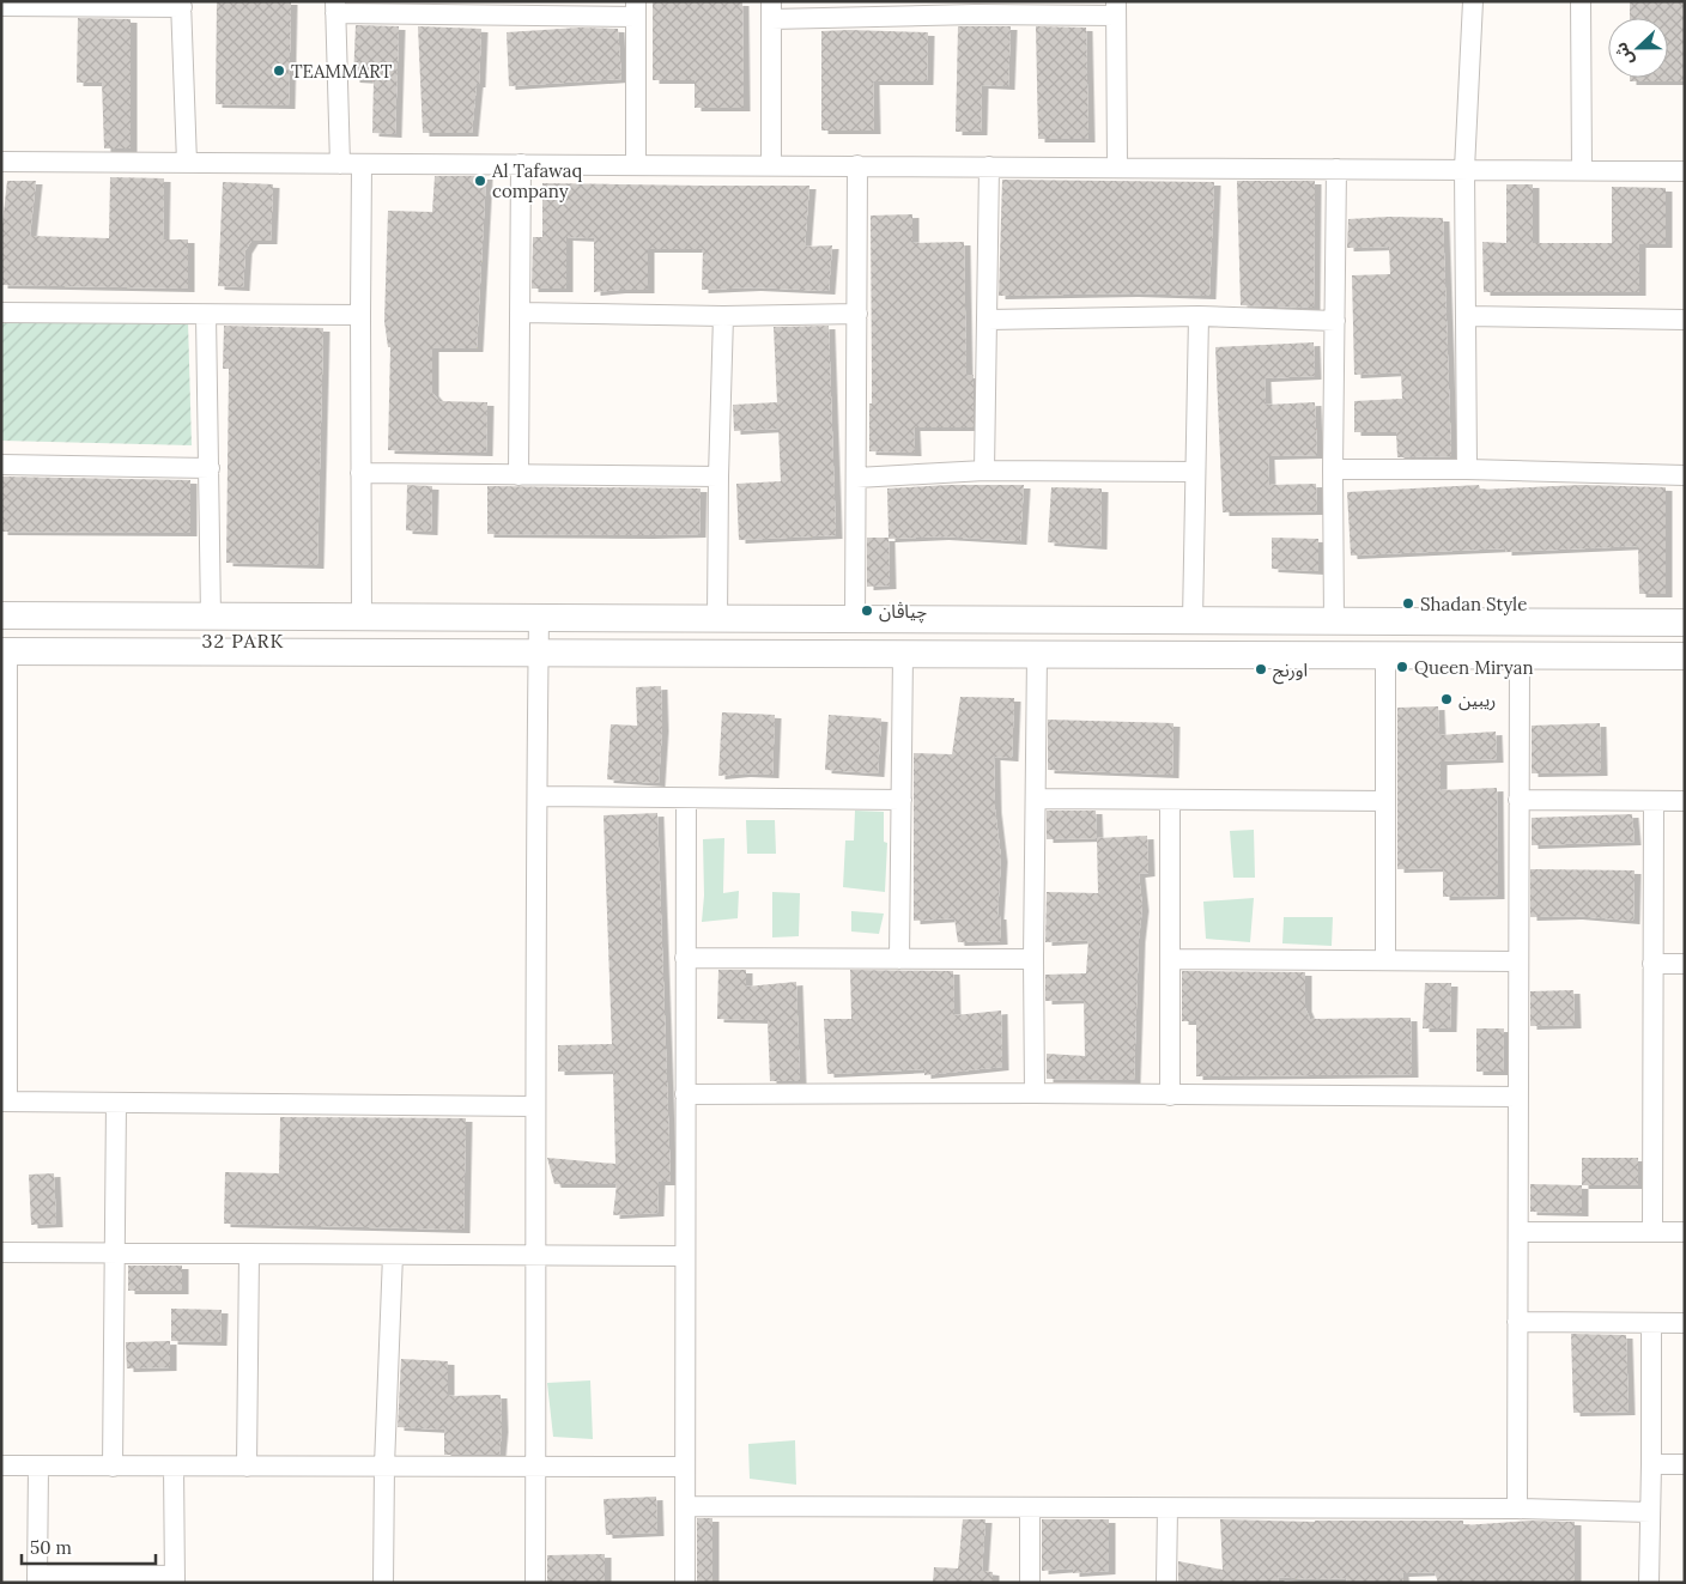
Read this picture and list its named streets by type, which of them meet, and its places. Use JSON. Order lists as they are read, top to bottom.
{
  "districts": ["32 PARK"],
  "places": [
    "TEAMMART",
    "Al Tafawaq company",
    "Shadan Style",
    "چياڤان",
    "Queen Miryan",
    "اورنج",
    "ريبين"
  ],
  "scale_bar": "50 m",
  "north": "left"
}
